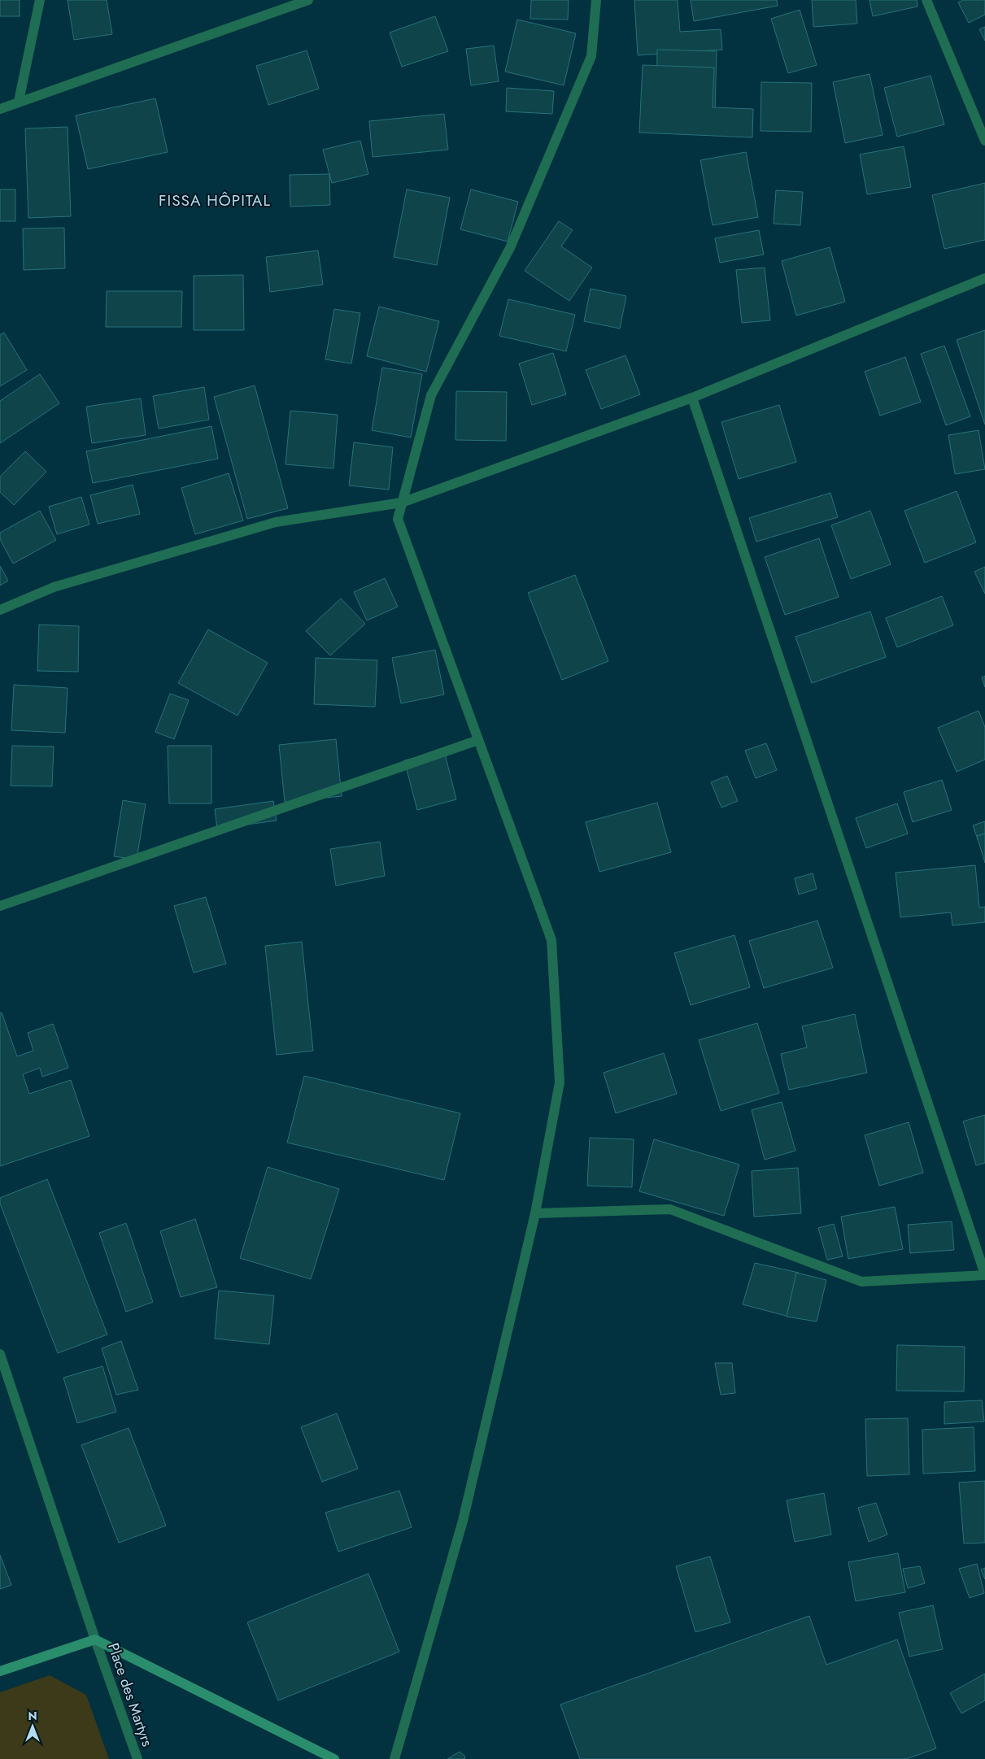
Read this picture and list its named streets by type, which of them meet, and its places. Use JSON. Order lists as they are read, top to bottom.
{
  "streets": {
    "street": ["Place des Martyrs"]
  },
  "districts": ["FISSA HÔPITAL"],
  "north": "top"
}
